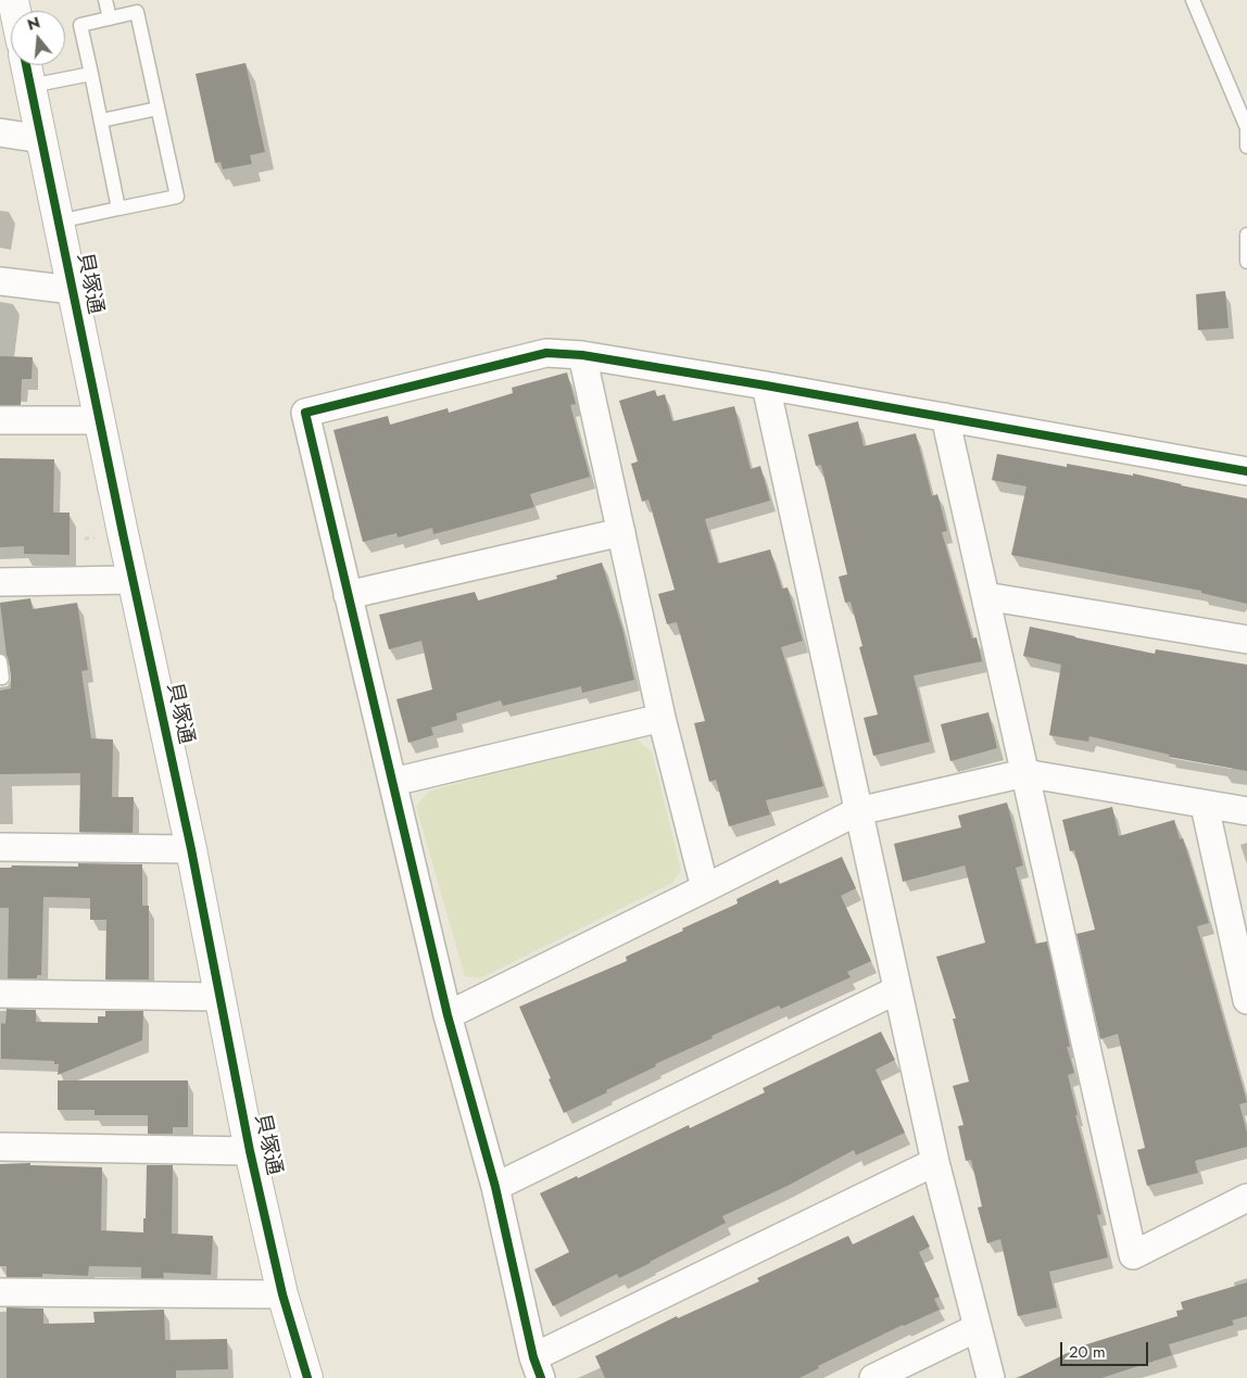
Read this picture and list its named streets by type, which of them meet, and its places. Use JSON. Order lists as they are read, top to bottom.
{
  "streets": {
    "street": ["貝塚通"]
  },
  "scale_bar": "20 m",
  "north": "top"
}
